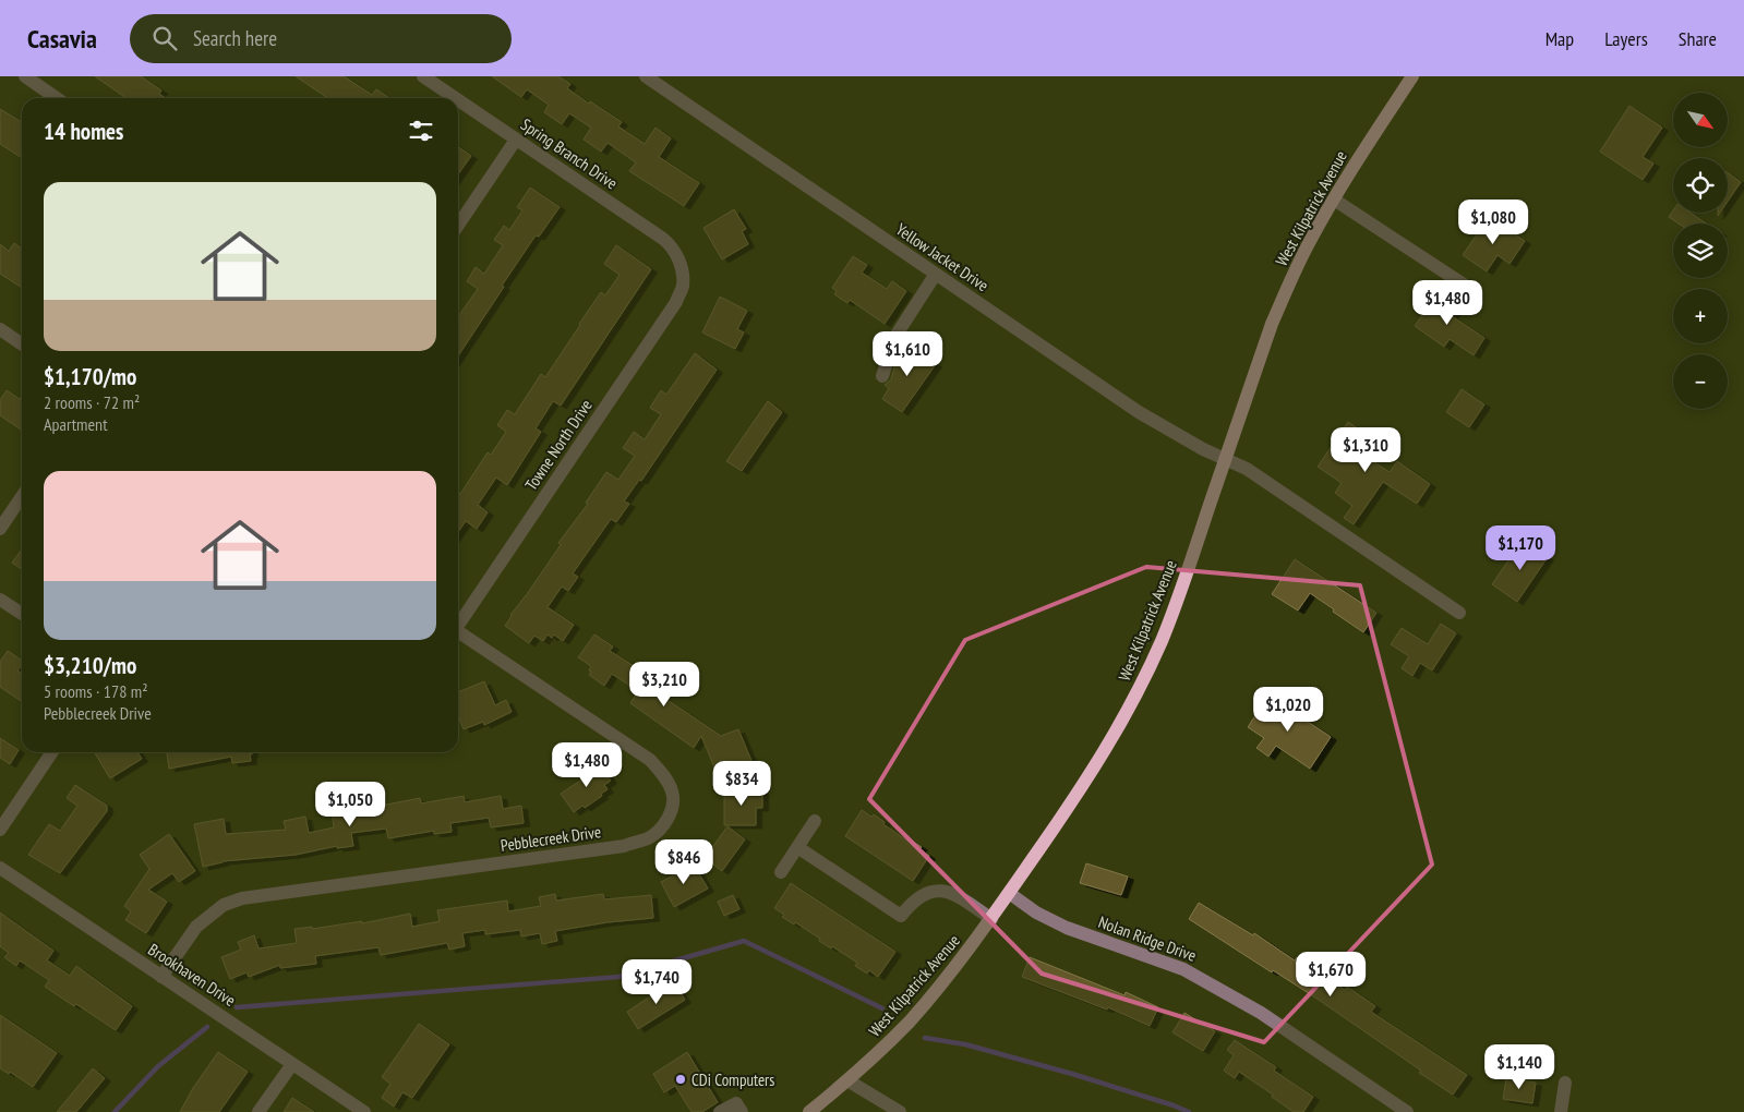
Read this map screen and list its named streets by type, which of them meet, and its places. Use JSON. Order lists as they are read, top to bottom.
{
  "streets": {
    "main road": ["West Kilpatrick Avenue"],
    "street": [
      "Spring Branch Drive",
      "Yellow Jacket Drive",
      "Towne North Drive",
      "Pebblecreek Drive",
      "Nolan Ridge Drive",
      "Brookhaven Drive"
    ]
  },
  "crossings": [
    ["Spring Branch Drive", "Towne North Drive"],
    ["West Kilpatrick Avenue", "Yellow Jacket Drive"],
    ["West Kilpatrick Avenue", "Nolan Ridge Drive"],
    ["Pebblecreek Drive", "Brookhaven Drive"]
  ],
  "places": ["CDi Computers"],
  "north": "bottom right",
  "page": {
    "header": "Casavia",
    "search": "Search here",
    "nav": ["Map", "Layers", "Share"],
    "map_buttons": ["+", "−"],
    "heading": "14 homes",
    "list": [
      {
        "name": "$1,170/mo",
        "note": "2 rooms · 72 m² · Apartment"
      },
      {
        "name": "$3,210/mo",
        "note": "5 rooms · 178 m² · Pebblecreek Drive"
      }
    ],
    "price": [
      "$1,080",
      "$1,480",
      "$1,610",
      "$1,310",
      "$1,170",
      "$3,210",
      "$1,020",
      "$1,480",
      "$834",
      "$1,050",
      "$846",
      "$1,670",
      "$1,740",
      "$1,140"
    ]
  }
}
